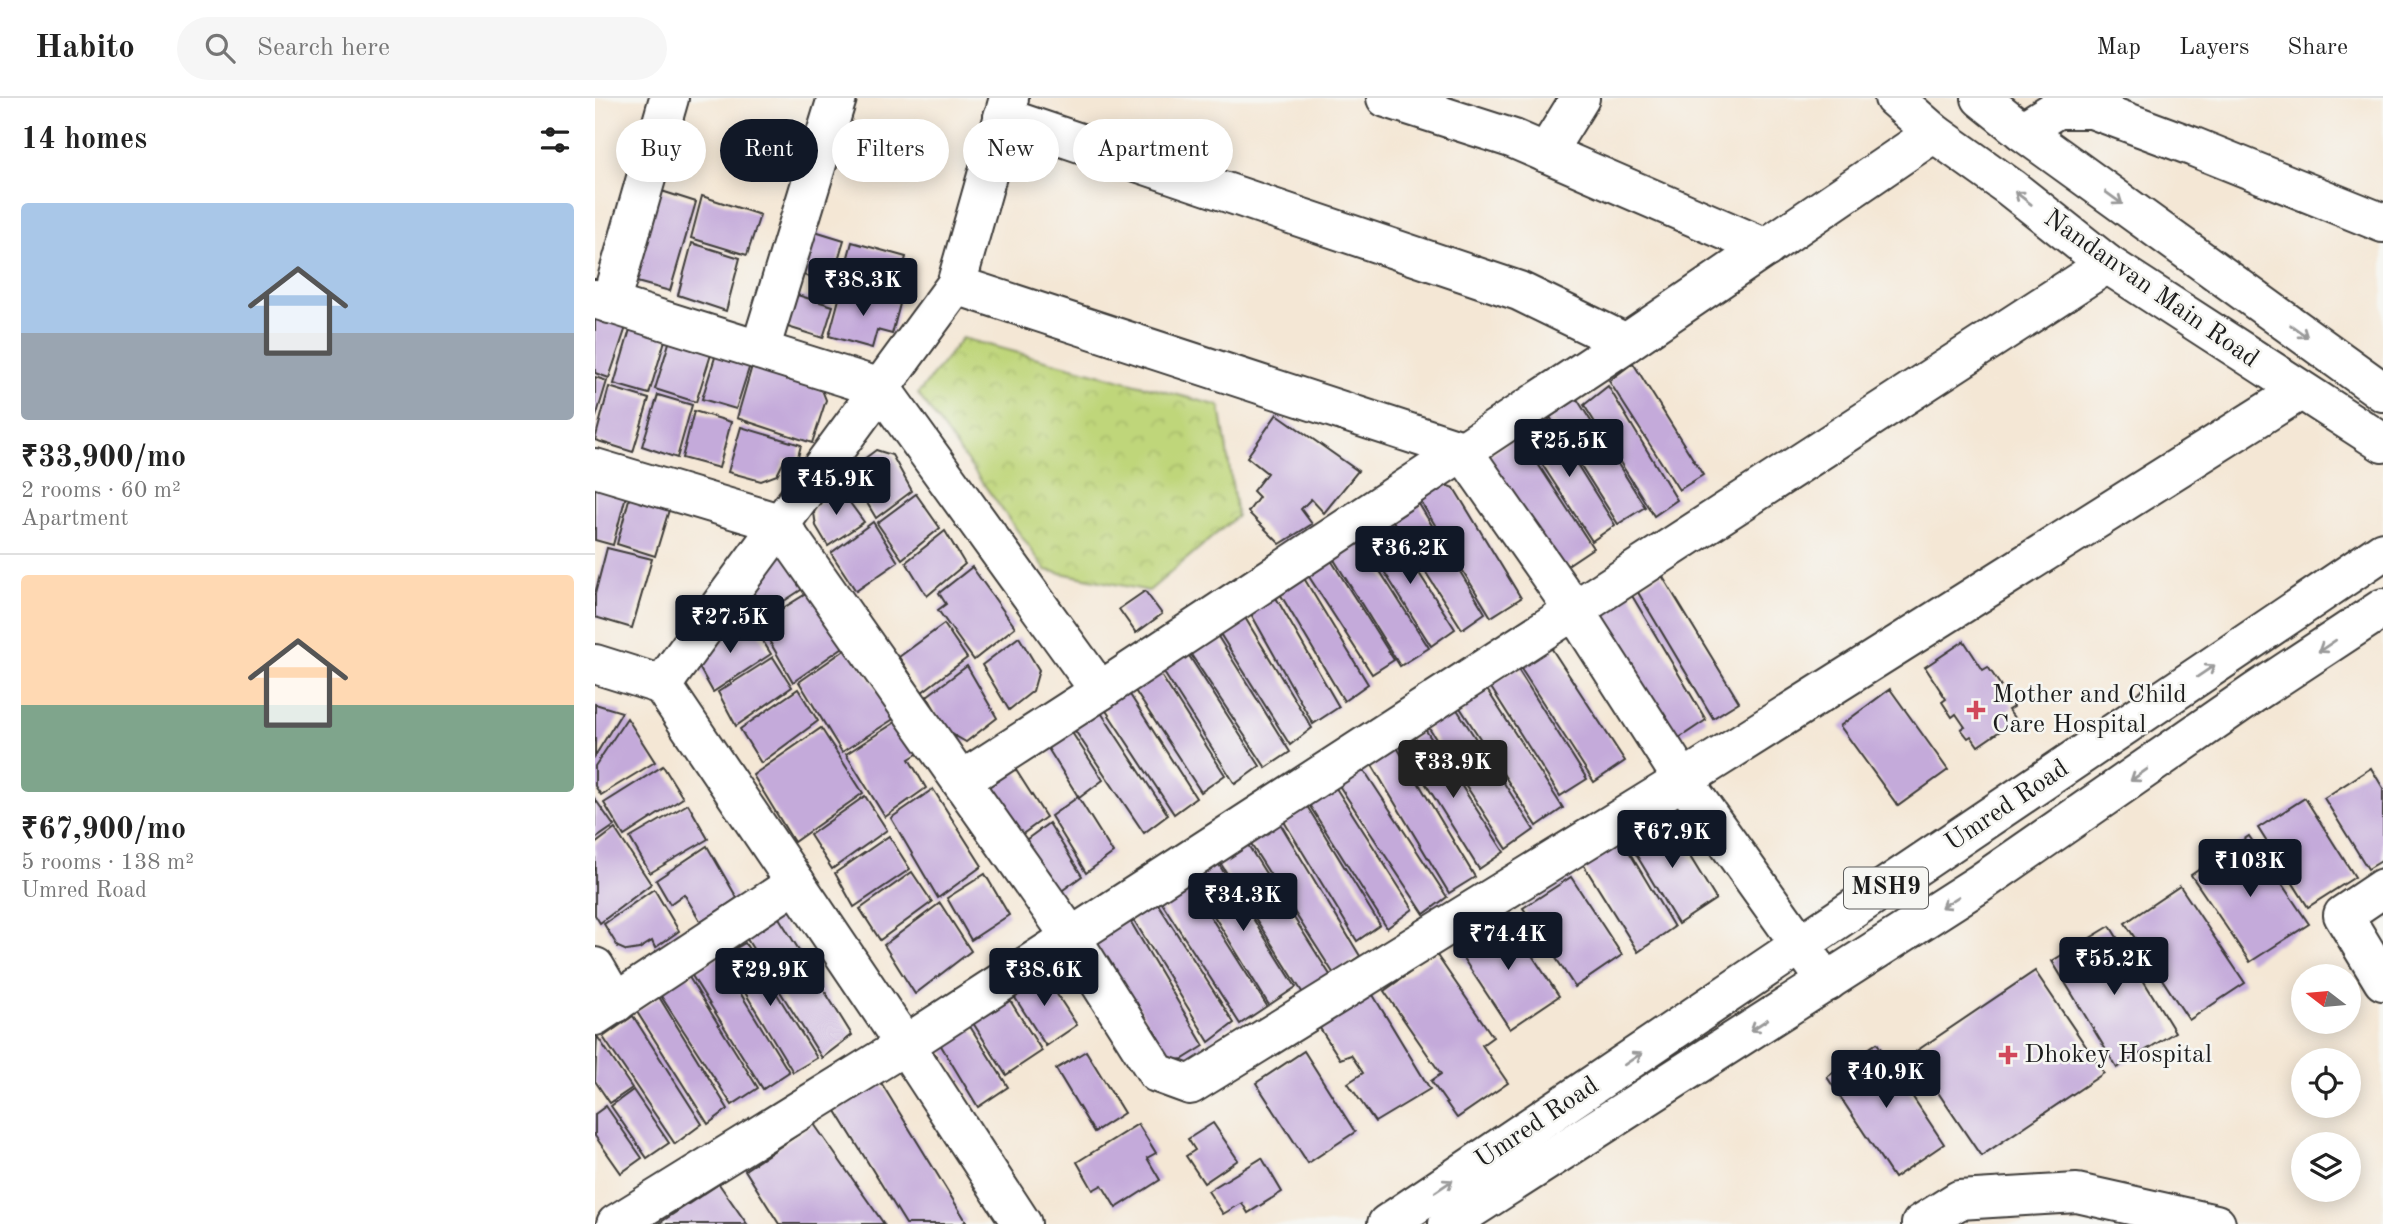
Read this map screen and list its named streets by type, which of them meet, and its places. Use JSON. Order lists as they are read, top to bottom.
{
  "streets": {
    "street": ["Nandanvan Main Road", "Umred Road", "MSH9"]
  },
  "places": {
    "health": ["Mother and Child Care Hospital", "Dhokey Hospital"]
  },
  "north": "left",
  "page": {
    "header": "Habito",
    "search": "Search here",
    "nav": ["Map", "Layers", "Share"],
    "heading": "14 homes",
    "chip": [
      "Buy",
      "Rent",
      "Filters",
      "New",
      "Apartment"
    ],
    "list": [
      {
        "name": "₹33,900/mo",
        "note": "2 rooms · 60 m² · Apartment"
      },
      {
        "name": "₹67,900/mo",
        "note": "5 rooms · 138 m² · Umred Road"
      }
    ],
    "price": [
      "₹38.3K",
      "₹25.5K",
      "₹45.9K",
      "₹36.2K",
      "₹27.5K",
      "₹33.9K",
      "₹67.9K",
      "₹103K",
      "₹34.3K",
      "₹74.4K",
      "₹55.2K",
      "₹29.9K",
      "₹38.6K",
      "₹40.9K"
    ]
  }
}
